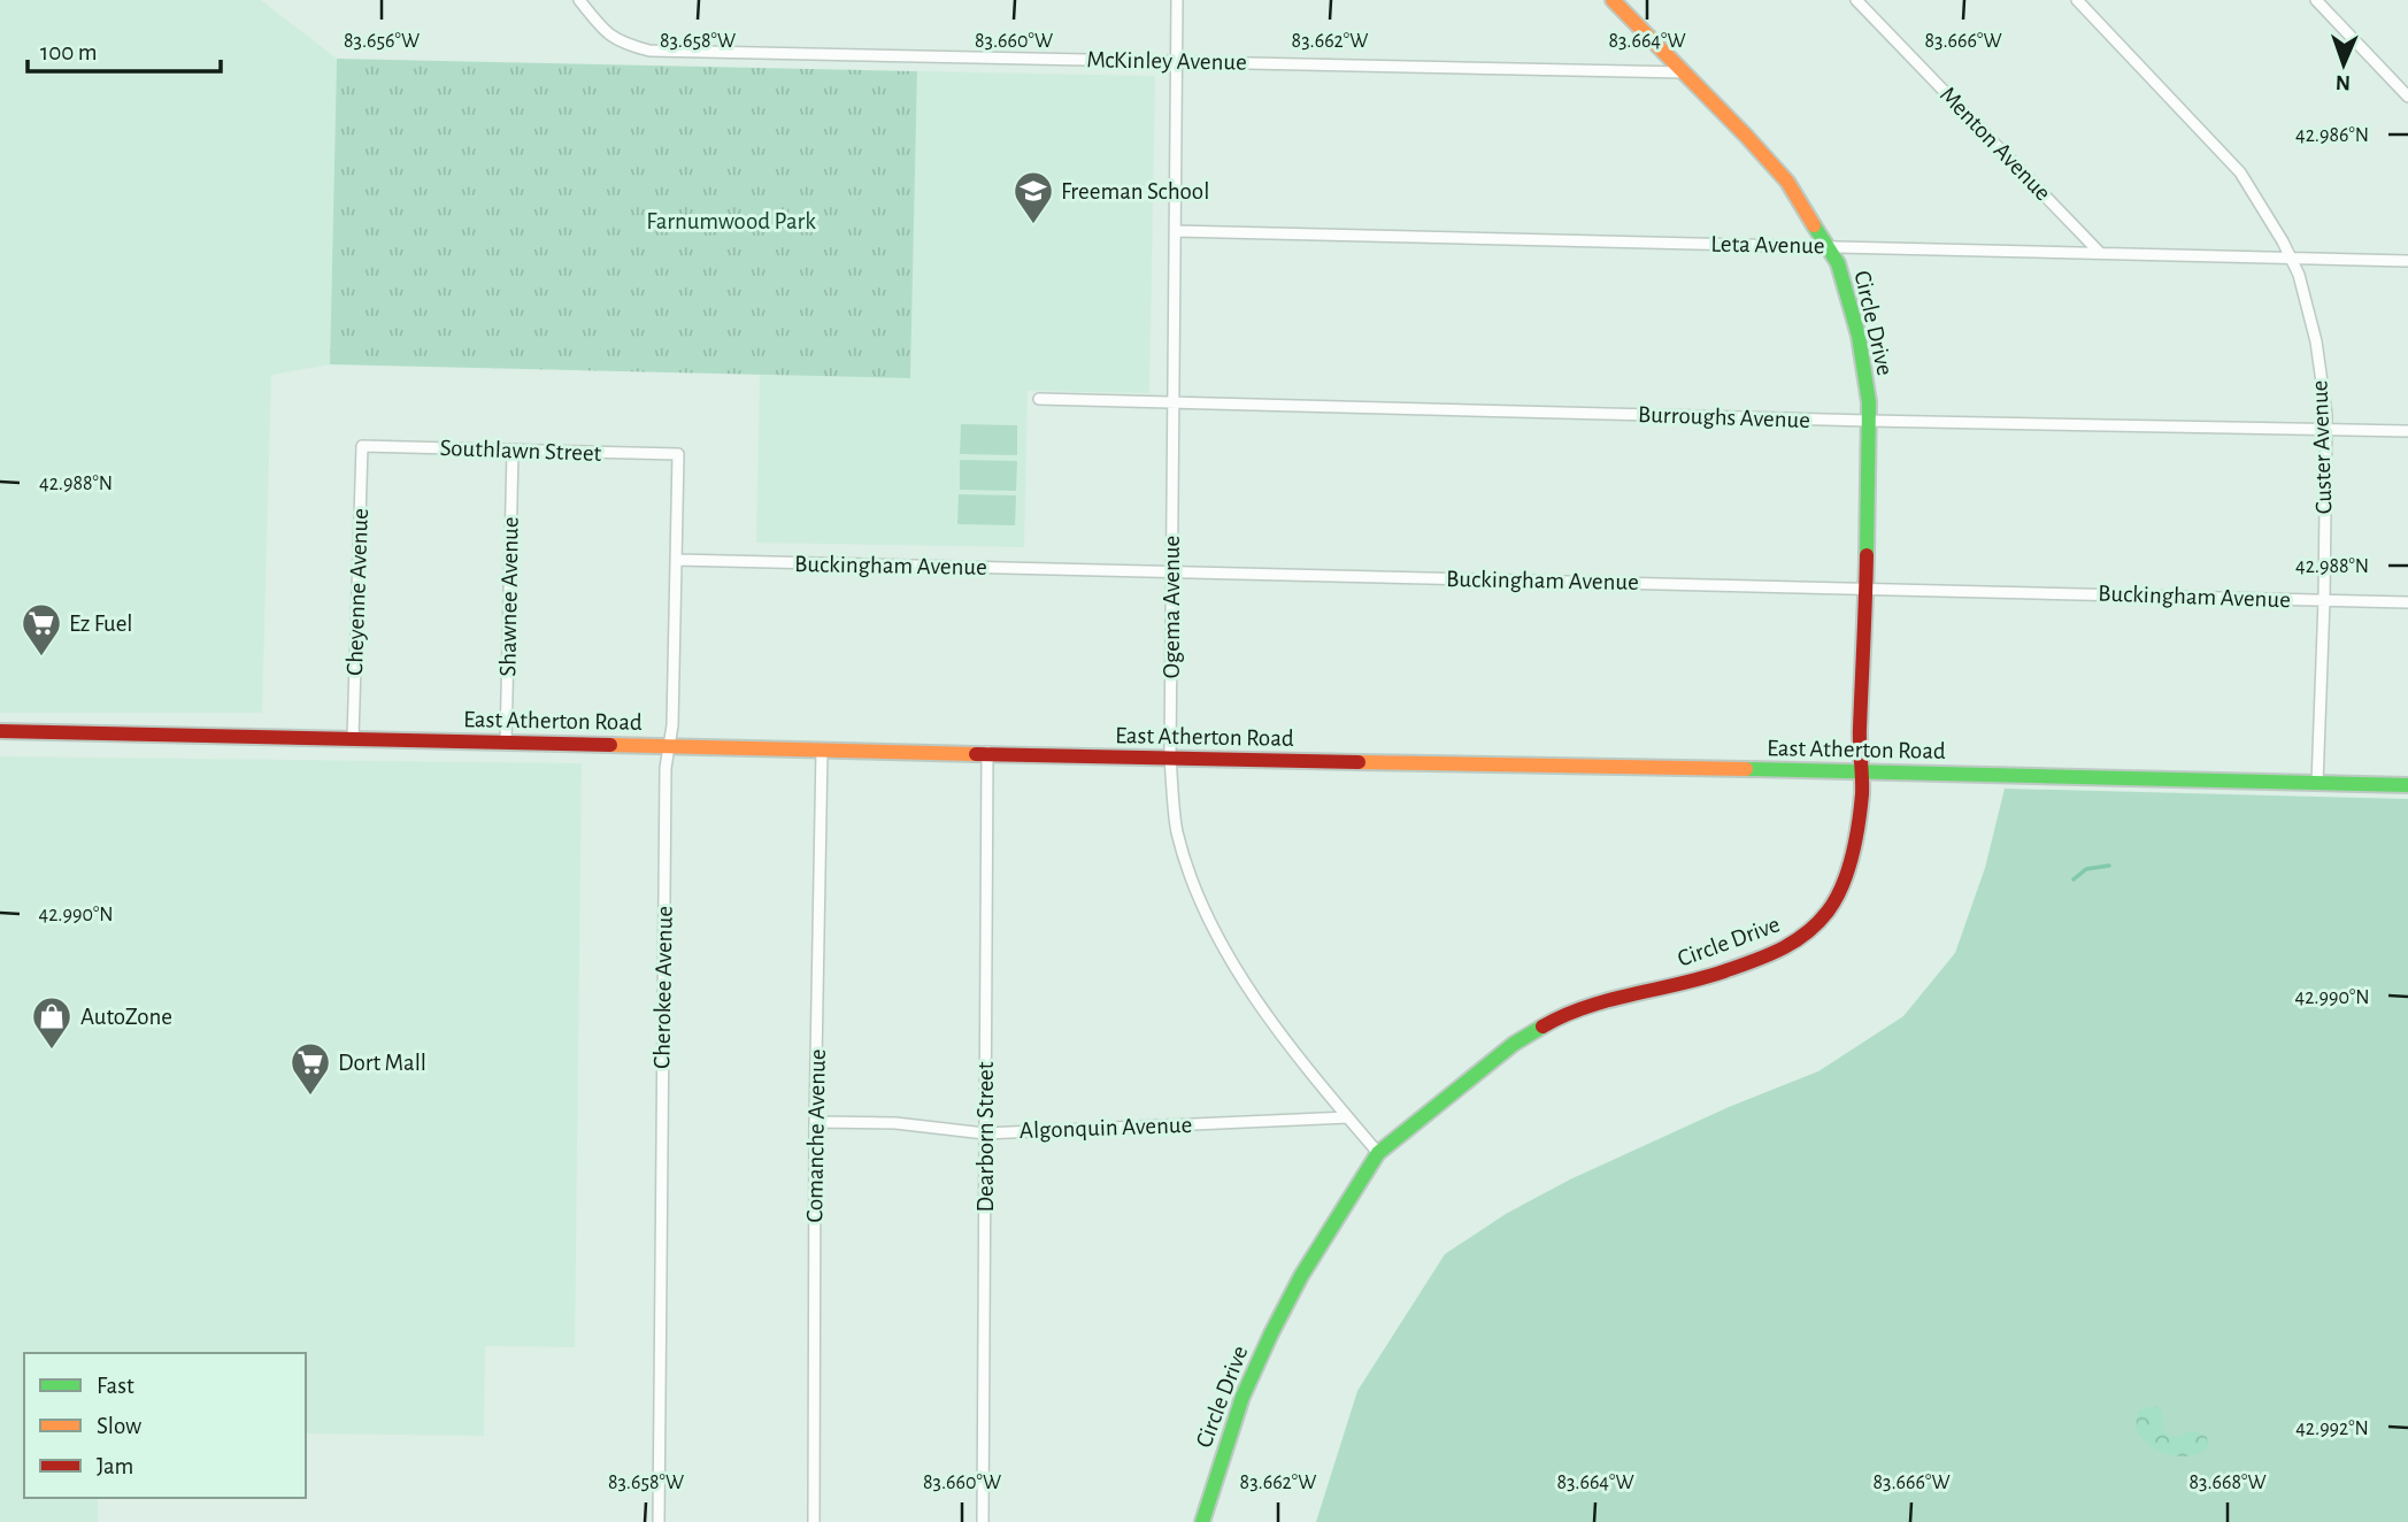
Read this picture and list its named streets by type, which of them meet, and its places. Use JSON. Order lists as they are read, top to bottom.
{
  "streets": {
    "street": [
      "McKinley Avenue",
      "Menton Avenue",
      "Leta Avenue",
      "Circle Drive",
      "Burroughs Avenue",
      "Custer Avenue",
      "Southlawn Street",
      "Buckingham Avenue",
      "Cheyenne Avenue",
      "Shawnee Avenue",
      "Ogema Avenue",
      "East Atherton Road",
      "Cherokee Avenue",
      "Algonquin Avenue",
      "Comanche Avenue",
      "Dearborn Street"
    ]
  },
  "crossings": [
    ["McKinley Avenue", "Circle Drive"],
    ["McKinley Avenue", "Ogema Avenue"],
    ["Menton Avenue", "Leta Avenue"],
    ["Leta Avenue", "Circle Drive"],
    ["Leta Avenue", "Custer Avenue"],
    ["Leta Avenue", "Ogema Avenue"],
    ["Circle Drive", "Burroughs Avenue"],
    ["Circle Drive", "Buckingham Avenue"],
    ["Circle Drive", "Ogema Avenue"],
    ["Circle Drive", "East Atherton Road"],
    ["Burroughs Avenue", "Custer Avenue"],
    ["Burroughs Avenue", "Ogema Avenue"],
    ["Custer Avenue", "Buckingham Avenue"],
    ["Custer Avenue", "East Atherton Road"],
    ["Southlawn Street", "Cheyenne Avenue"],
    ["Southlawn Street", "Shawnee Avenue"],
    ["Southlawn Street", "Cherokee Avenue"],
    ["Buckingham Avenue", "Ogema Avenue"],
    ["Buckingham Avenue", "Cherokee Avenue"],
    ["Cheyenne Avenue", "East Atherton Road"],
    ["Shawnee Avenue", "East Atherton Road"],
    ["Ogema Avenue", "East Atherton Road"],
    ["Ogema Avenue", "Algonquin Avenue"],
    ["East Atherton Road", "Cherokee Avenue"],
    ["East Atherton Road", "Comanche Avenue"],
    ["East Atherton Road", "Dearborn Street"],
    ["Algonquin Avenue", "Comanche Avenue"],
    ["Algonquin Avenue", "Dearborn Street"]
  ],
  "parks": ["Farnumwood Park"],
  "places": {
    "school or university": ["Freeman School"],
    "supermarket": ["Ez Fuel", "Dort Mall"],
    "shop": ["AutoZone"]
  },
  "legend": ["Fast", "Slow", "Jam"],
  "scale_bar": "100 m",
  "north": "bottom",
  "coordinates": [
    "83.656°W",
    "83.658°W",
    "83.660°W",
    "83.662°W",
    "83.664°W",
    "83.666°W",
    "42.986°N",
    "42.988°N",
    "42.990°N",
    "42.992°N",
    "83.668°W"
  ]
}
